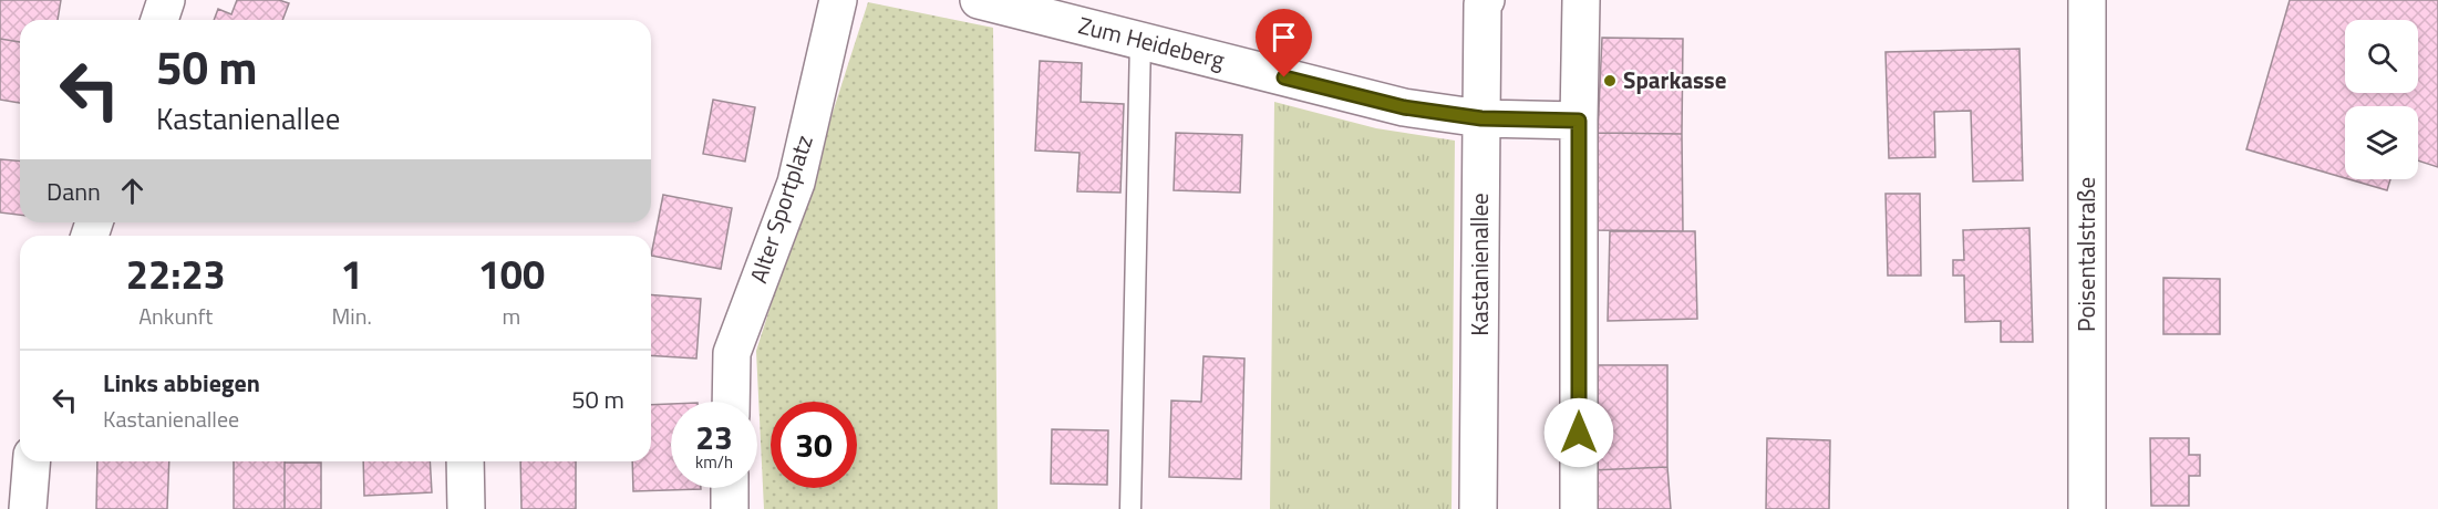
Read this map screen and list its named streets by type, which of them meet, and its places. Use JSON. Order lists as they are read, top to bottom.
{
  "streets": {
    "street": [
      "Zum Heideberg",
      "Alter Sportplatz",
      "Poisentalstraße",
      "Kastanienallee"
    ]
  },
  "crossings": [
    ["Zum Heideberg", "Kastanienallee"]
  ],
  "places": ["Sparkasse"],
  "page": {
    "turn": ["50 m", "Kastanienallee"],
    "then": "Dann",
    "eta": [
      "22:23",
      "Ankunft",
      "1",
      "Min.",
      "100",
      "m"
    ],
    "list": [
      {
        "name": "Links abbiegen",
        "note": "Kastanienallee",
        "value": "50 m"
      }
    ],
    "speed": "23 km/h",
    "limit": "30"
  }
}
